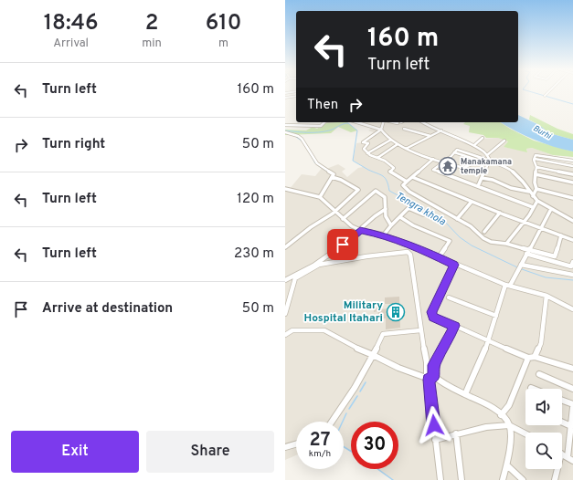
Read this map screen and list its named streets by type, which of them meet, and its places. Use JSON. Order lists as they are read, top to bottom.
{
  "water": ["Burhi", "Tengra khola"],
  "places": {
    "temple": ["Manakamana temple"],
    "building": ["Military Hospital Itahari"]
  },
  "page": {
    "eta": [
      "18:46",
      "Arrival",
      "2",
      "min",
      "610",
      "m"
    ],
    "turn": ["160 m", "Turn left"],
    "list": [
      {
        "name": "Turn left",
        "value": "160 m"
      },
      {
        "name": "Turn right",
        "value": "50 m"
      },
      {
        "name": "Turn left",
        "value": "120 m"
      },
      {
        "name": "Turn left",
        "value": "230 m"
      },
      {
        "name": "Arrive at destination",
        "value": "50 m"
      }
    ],
    "then": "Then",
    "speed": "27 km/h",
    "limit": "30",
    "buttons": ["Exit", "Share"]
  }
}
